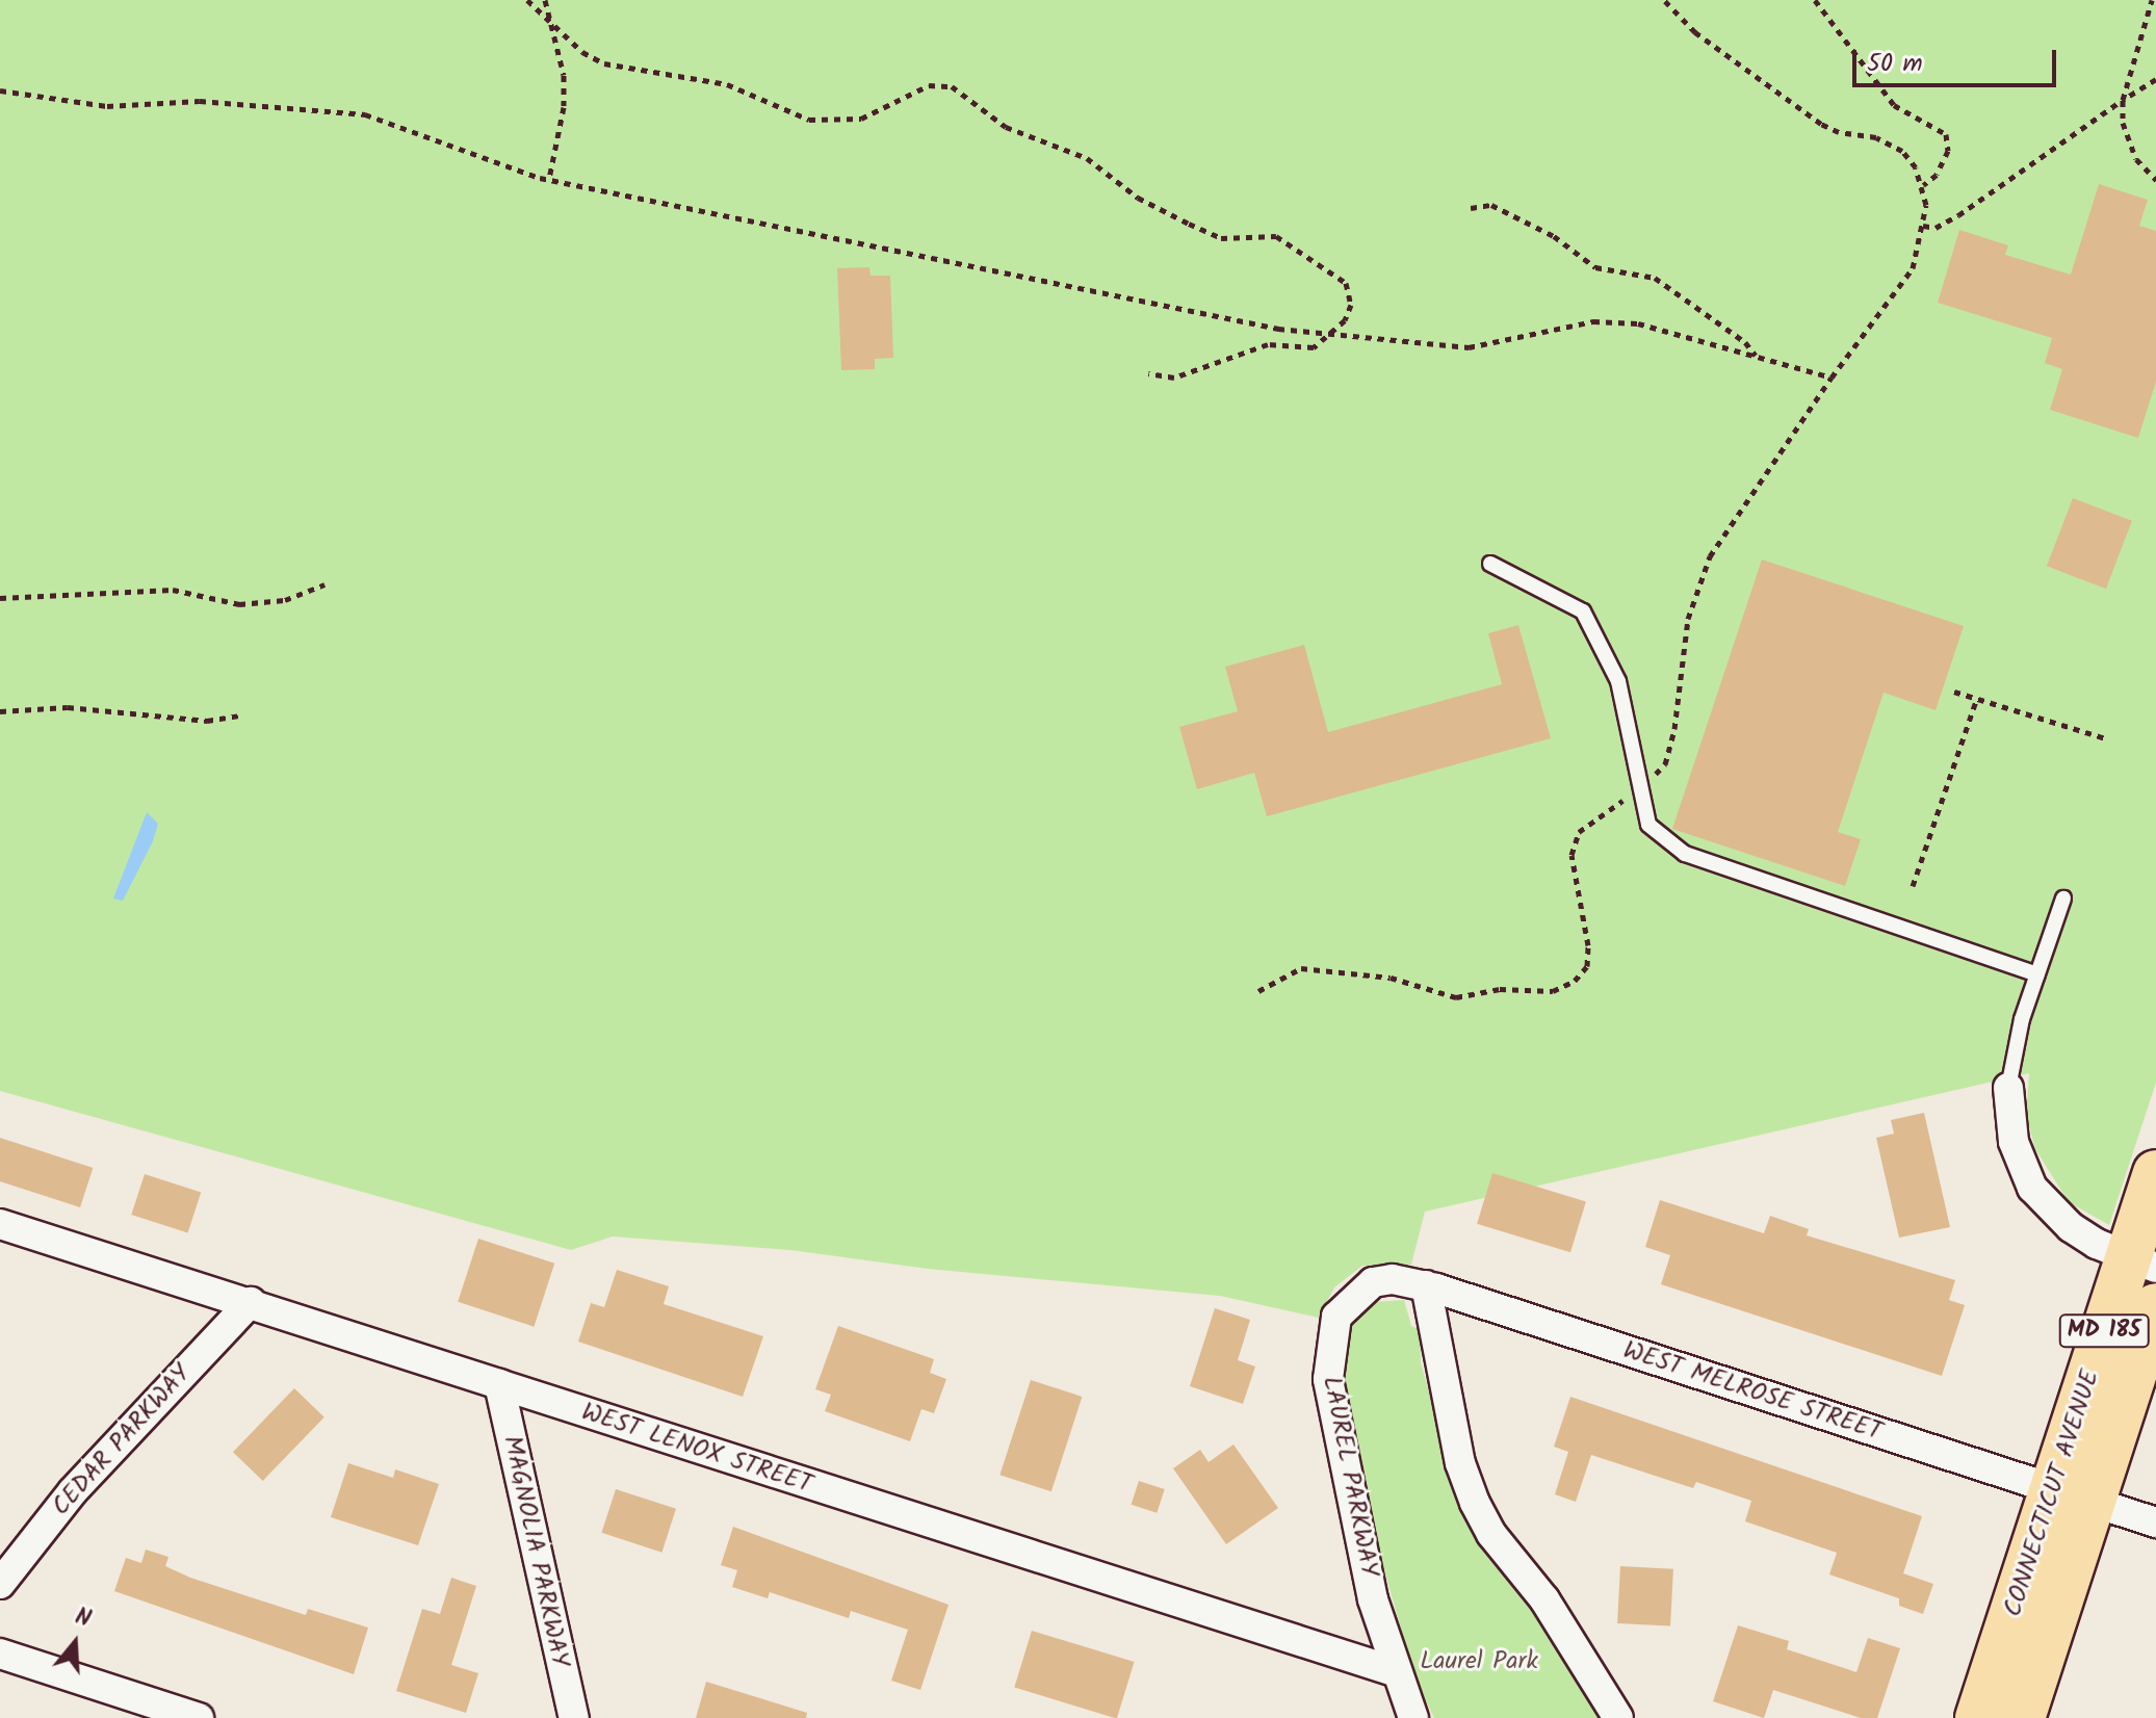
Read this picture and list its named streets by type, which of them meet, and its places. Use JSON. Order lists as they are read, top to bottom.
{
  "streets": {
    "main road": ["MD 185", "CONNECTICUT AVENUE"],
    "street": [
      "WEST MELROSE STREET",
      "CEDAR PARKWAY",
      "WEST LENOX STREET",
      "LAUREL PARKWAY",
      "MAGNOLIA PARKWAY"
    ]
  },
  "crossings": [
    ["WEST MELROSE STREET", "LAUREL PARKWAY"],
    ["WEST MELROSE STREET", "CONNECTICUT AVENUE"],
    ["CEDAR PARKWAY", "WEST LENOX STREET"],
    ["WEST LENOX STREET", "LAUREL PARKWAY"],
    ["WEST LENOX STREET", "MAGNOLIA PARKWAY"]
  ],
  "parks": ["Laurel Park"],
  "scale_bar": "50 m",
  "north": "top"
}
